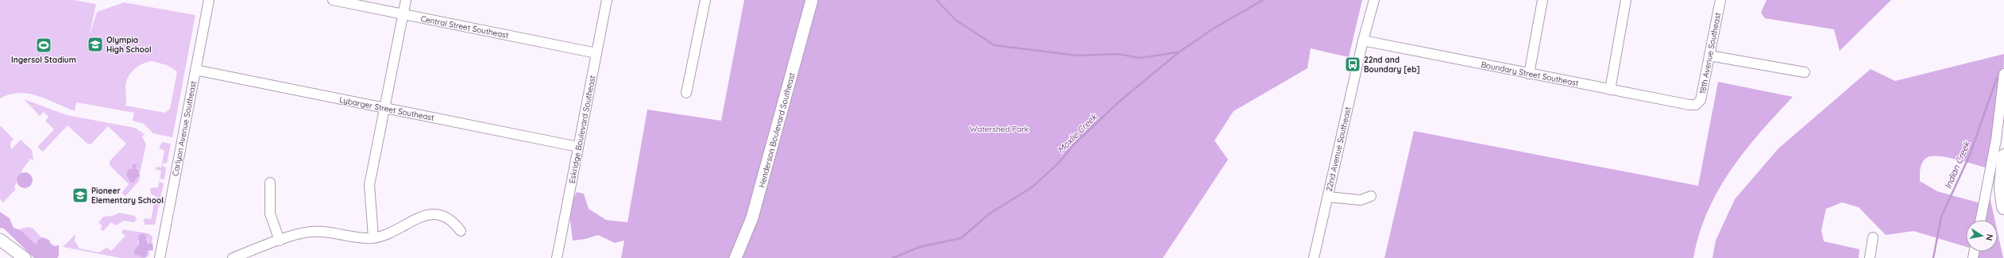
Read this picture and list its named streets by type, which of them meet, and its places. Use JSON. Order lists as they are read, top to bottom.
{
  "streets": {
    "main road": ["Henderson Boulevard Southeast"],
    "street": [
      "Central Street Southeast",
      "18th Avenue Southeast",
      "Boundary Street Southeast",
      "Lybarger Street Southeast",
      "Carlyon Avenue Southeast",
      "Eskridge Boulevard Southeast",
      "22nd Avenue Southeast"
    ]
  },
  "crossings": [
    ["Central Street Southeast", "Eskridge Boulevard Southeast"],
    ["18th Avenue Southeast", "Boundary Street Southeast"],
    ["Boundary Street Southeast", "22nd Avenue Southeast"],
    ["Lybarger Street Southeast", "Carlyon Avenue Southeast"],
    ["Lybarger Street Southeast", "Eskridge Boulevard Southeast"]
  ],
  "water": ["Moxlie Creek", "Indian Creek"],
  "parks": ["Watershed Park"],
  "places": {
    "school or university": ["Olympia High School", "Pioneer Elementary School"],
    "sports": ["Ingersol Stadium"],
    "bus stop": ["22nd and Boundary [eb]"]
  },
  "north": "right"
}
